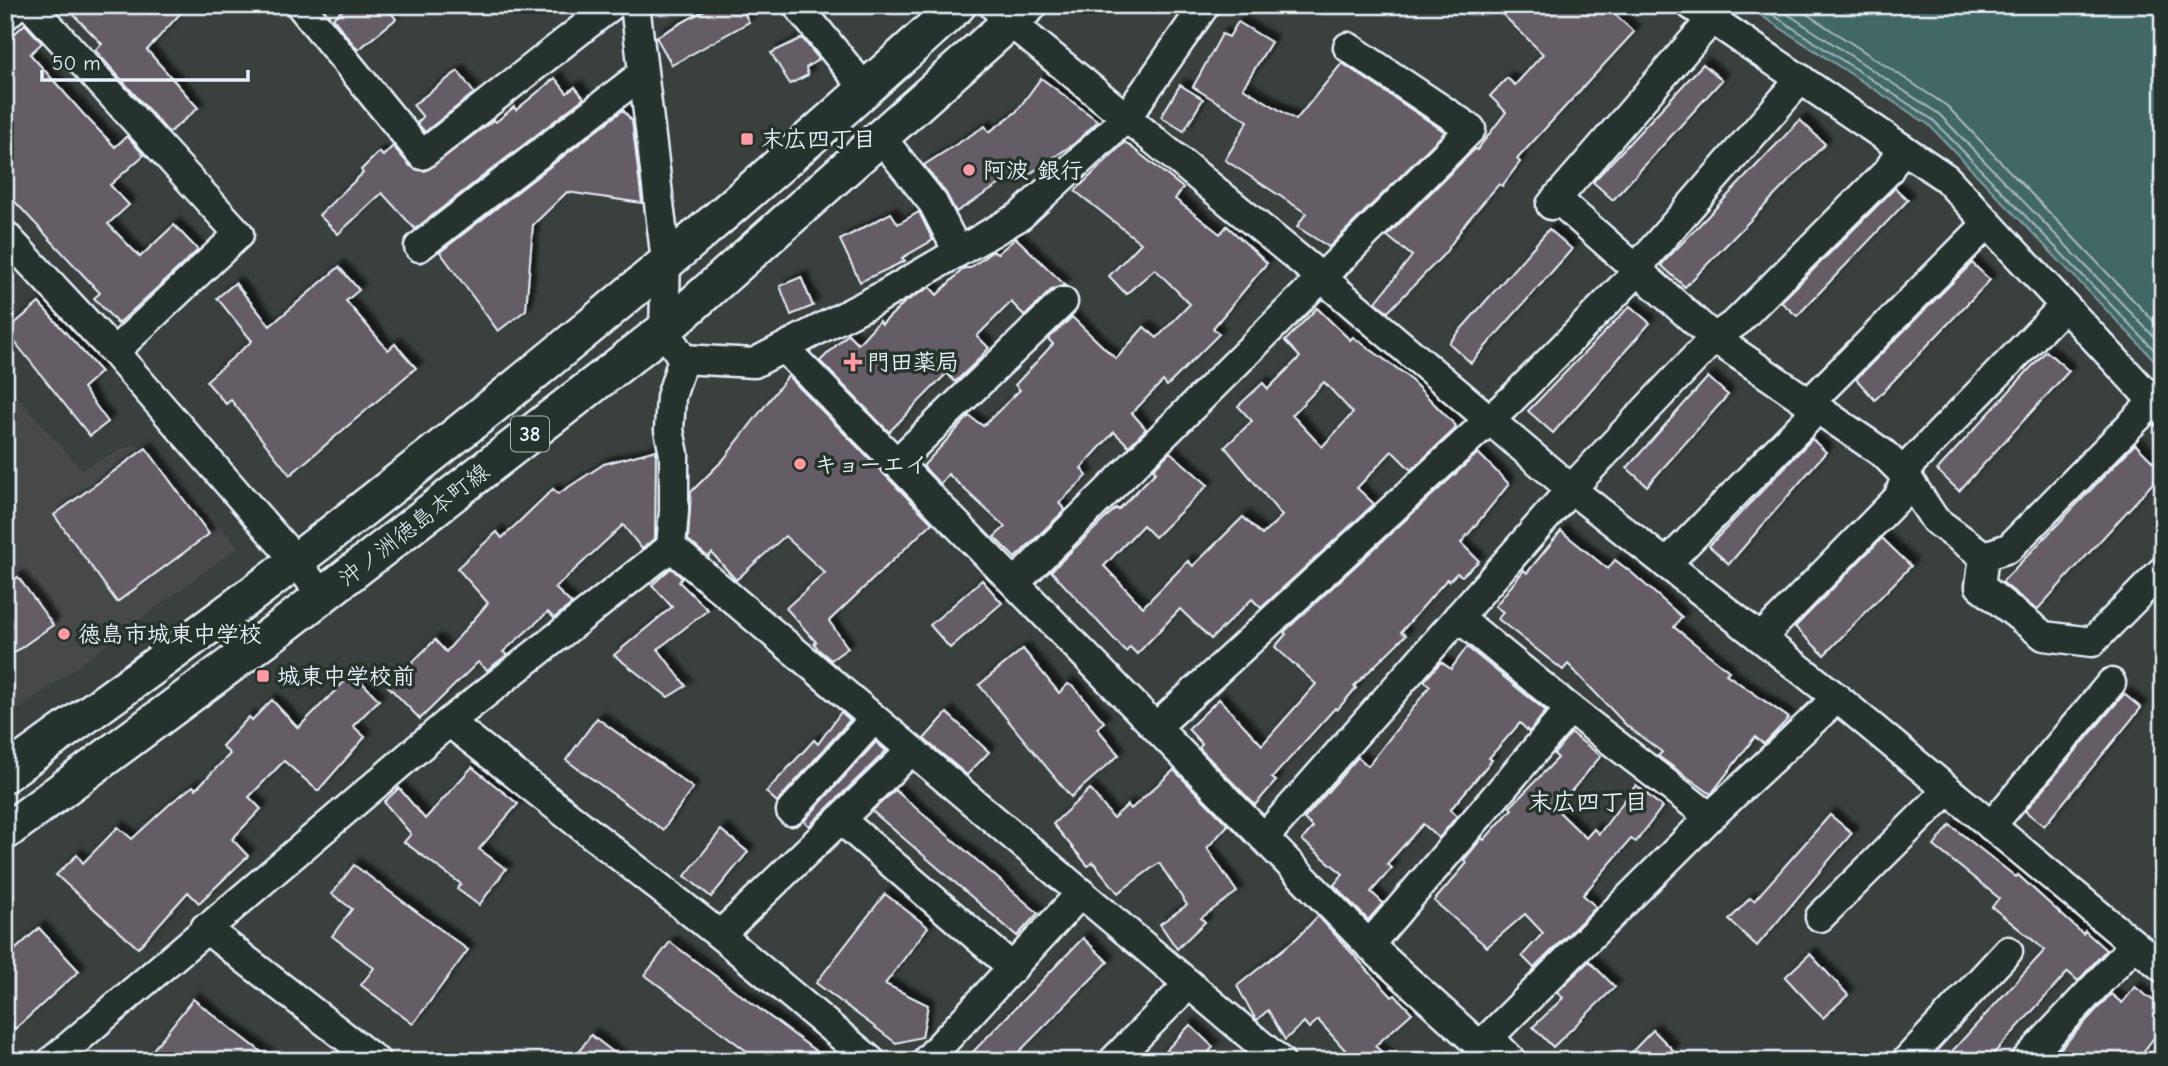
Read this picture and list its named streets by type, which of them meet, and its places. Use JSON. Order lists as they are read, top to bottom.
{
  "streets": {
    "main road": ["38", "沖ノ洲徳島本町線"]
  },
  "districts": ["末広四丁目"],
  "places": {
    "transit": ["末広四丁目", "城東中学校前"],
    "other": ["阿波 銀行", "キョーエイ", "徳島市城東中学校"],
    "health": ["門田薬局"]
  },
  "scale_bar": "50 m"
}
